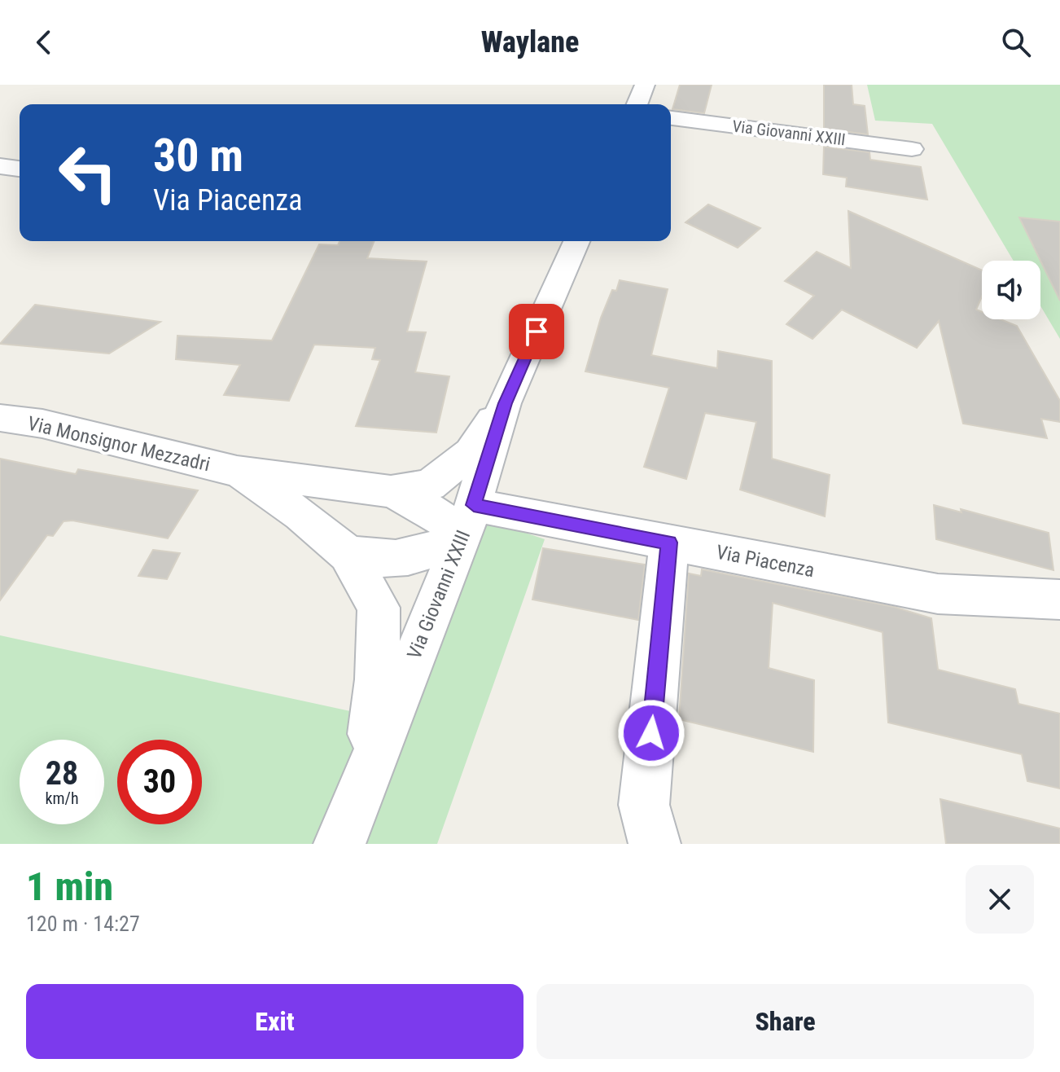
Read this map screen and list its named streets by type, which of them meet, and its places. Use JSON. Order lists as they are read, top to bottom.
{
  "streets": {
    "street": ["Via Giovanni XXIII", "Via Monsignor Mezzadri", "Via Piacenza"]
  },
  "crossings": [
    ["Via Giovanni XXIII", "Via Piacenza"]
  ],
  "page": {
    "header": "Waylane",
    "turn": ["30 m", "Via Piacenza"],
    "speed": "28 km/h",
    "limit": "30",
    "heading": ["1 min", "120 m · 14:27"],
    "buttons": ["Exit", "Share"]
  }
}
